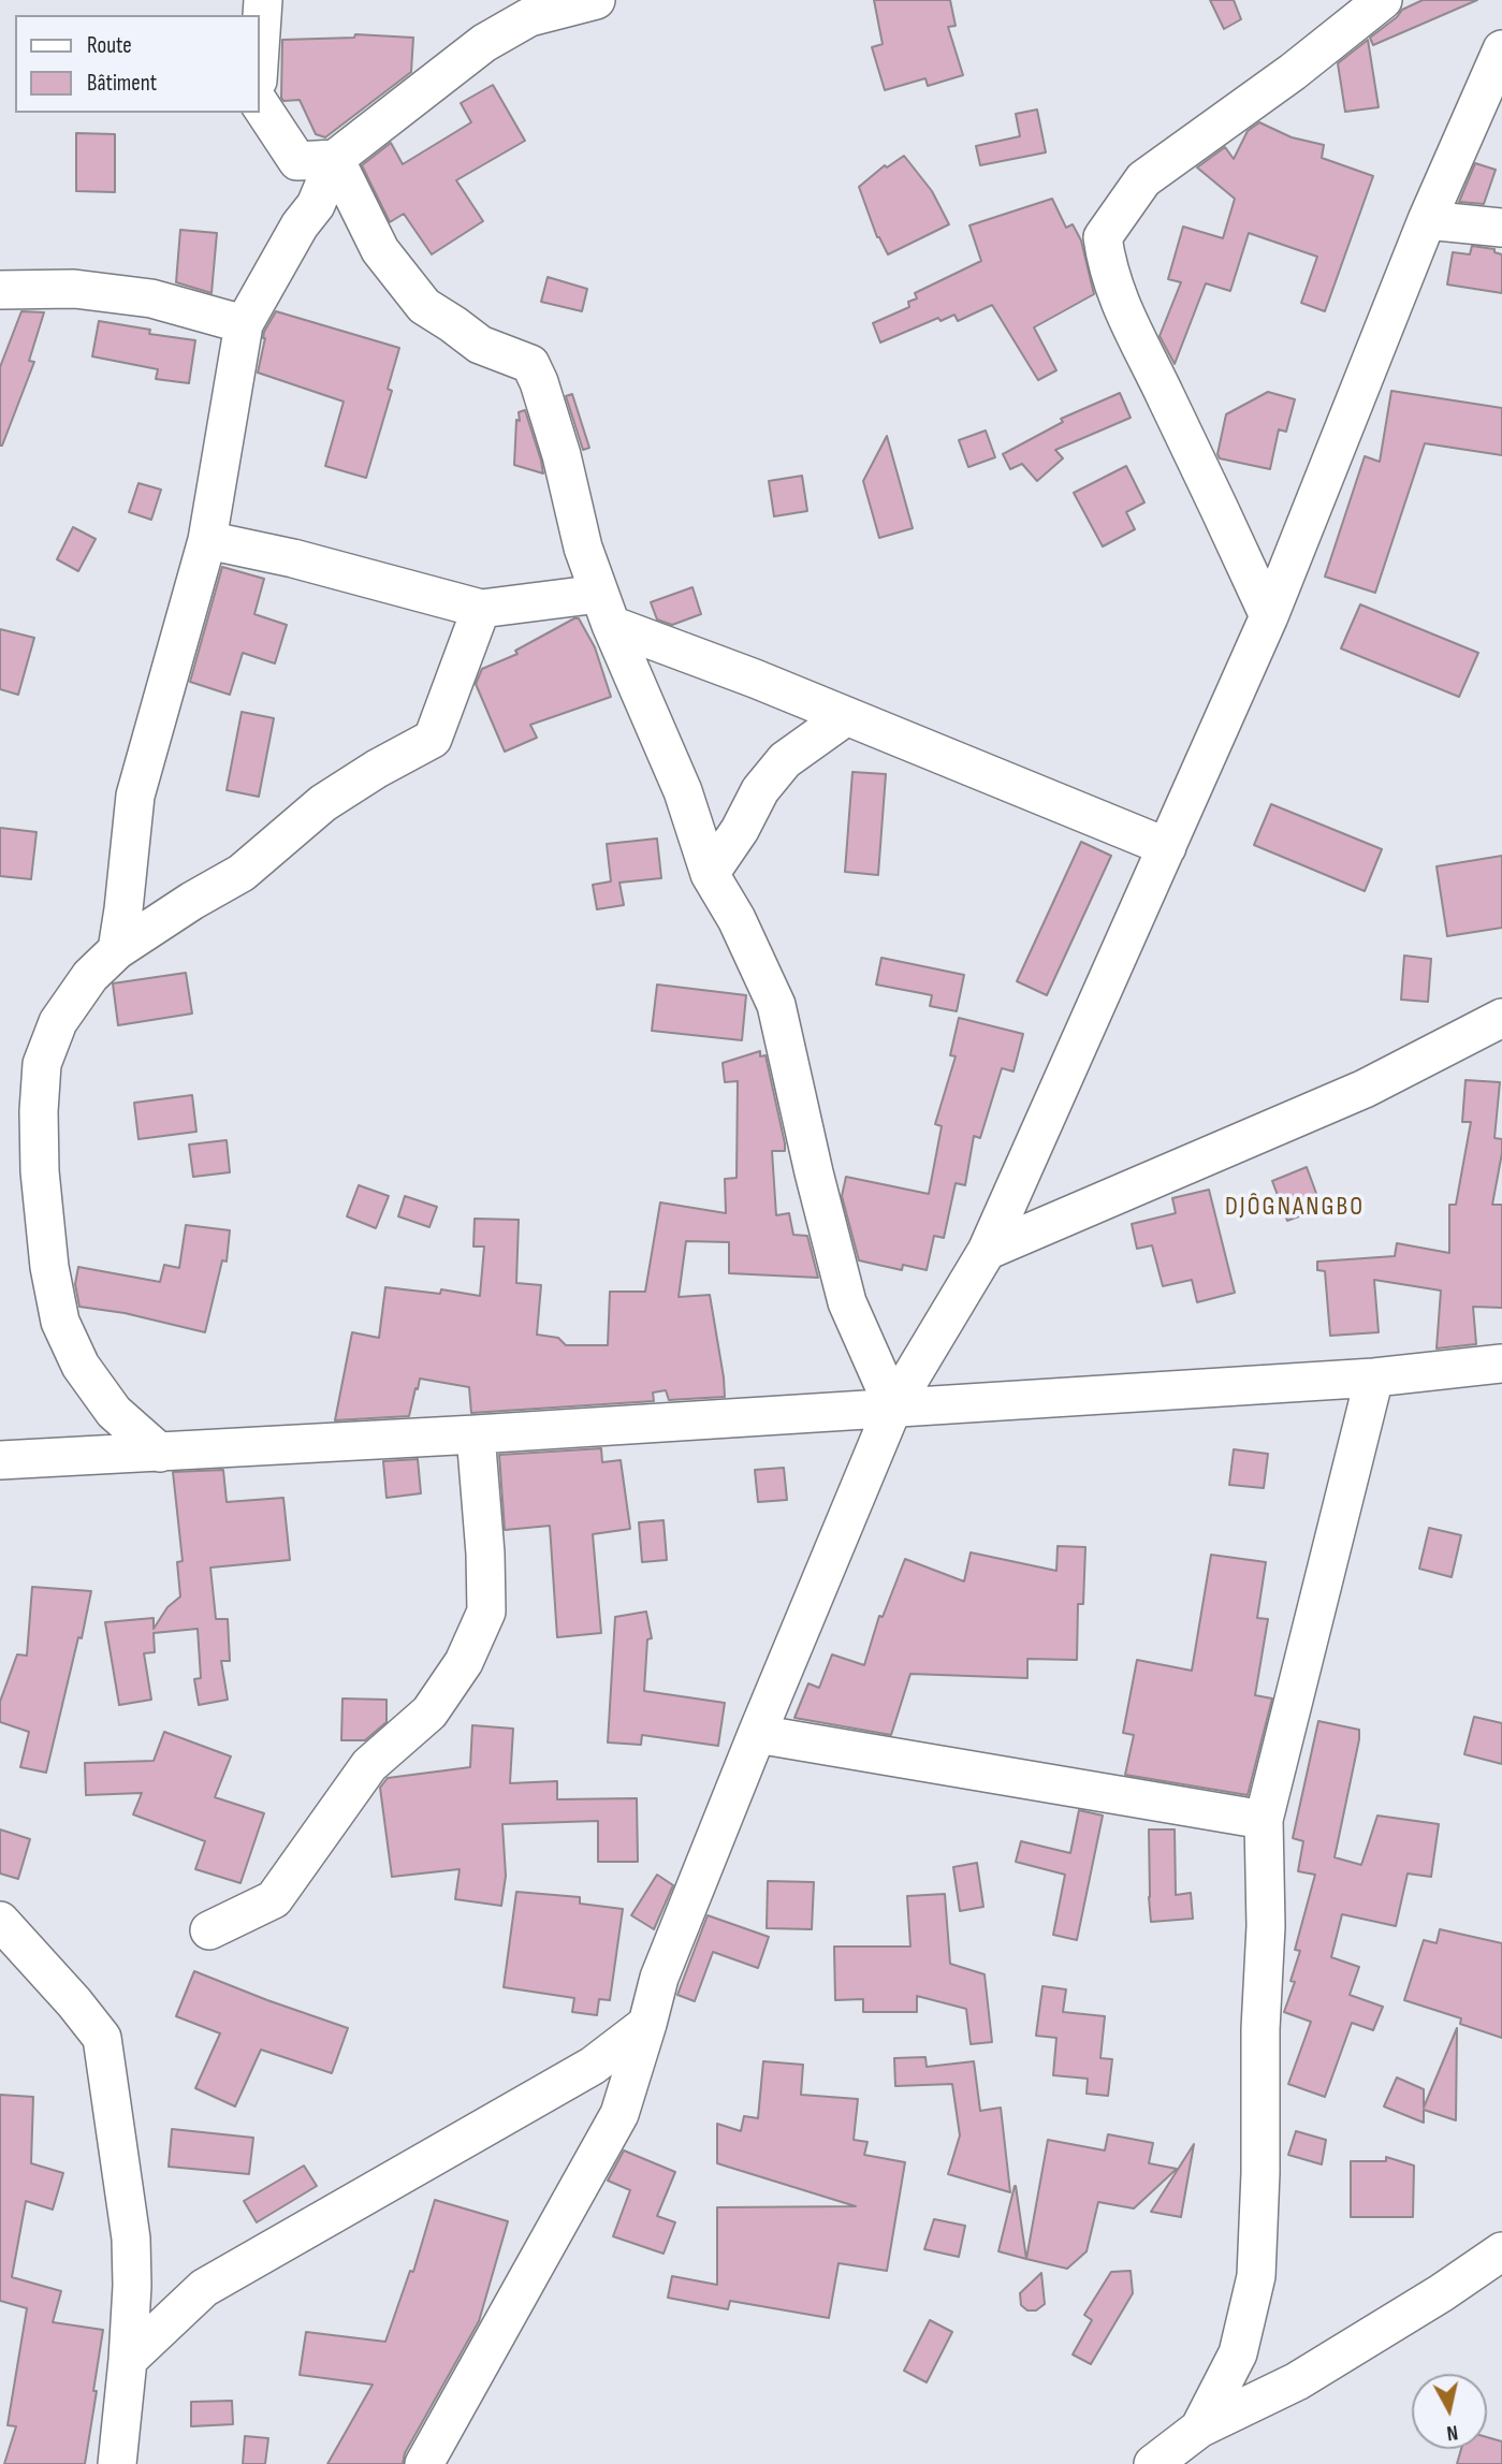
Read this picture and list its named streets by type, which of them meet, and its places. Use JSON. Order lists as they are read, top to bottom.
{
  "districts": ["DJÔGNANGBO"],
  "legend": ["Route", "Bâtiment"],
  "north": "bottom"
}
